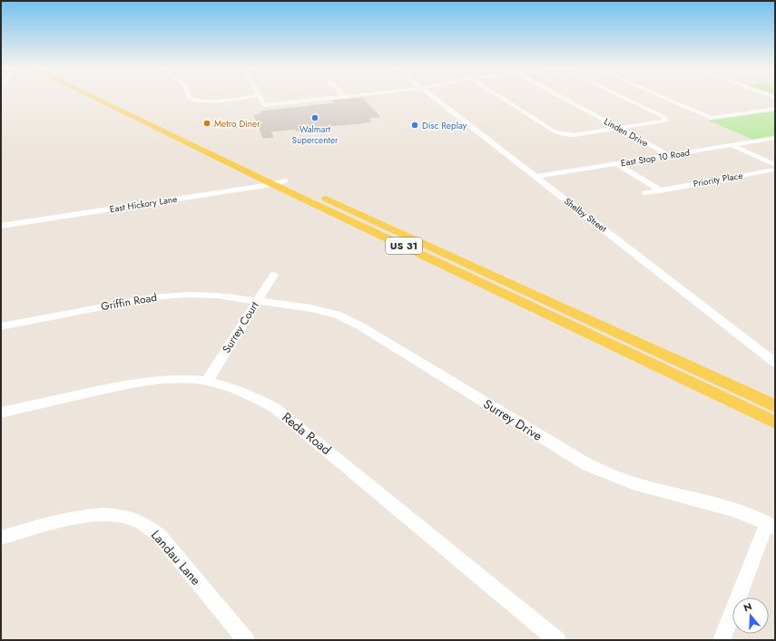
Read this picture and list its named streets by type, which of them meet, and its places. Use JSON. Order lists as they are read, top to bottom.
{
  "streets": {
    "main road": ["US 31"],
    "street": [
      "Linden Drive",
      "East Stop 10 Road",
      "Priority Place",
      "East Hickory Lane",
      "Shelby Street",
      "Griffin Road",
      "Surrey Court",
      "Surrey Drive",
      "Reda Road",
      "Landau Lane"
    ]
  },
  "crossings": [
    ["Linden Drive", "East Stop 10 Road"],
    ["East Stop 10 Road", "Shelby Street"],
    ["East Hickory Lane", "US 31"],
    ["Griffin Road", "Surrey Court"],
    ["Griffin Road", "Surrey Drive"],
    ["Surrey Court", "Surrey Drive"],
    ["Surrey Court", "Reda Road"]
  ],
  "places": ["Walmart Supercenter", "Metro Diner", "Disc Replay"],
  "north": "top"
}
